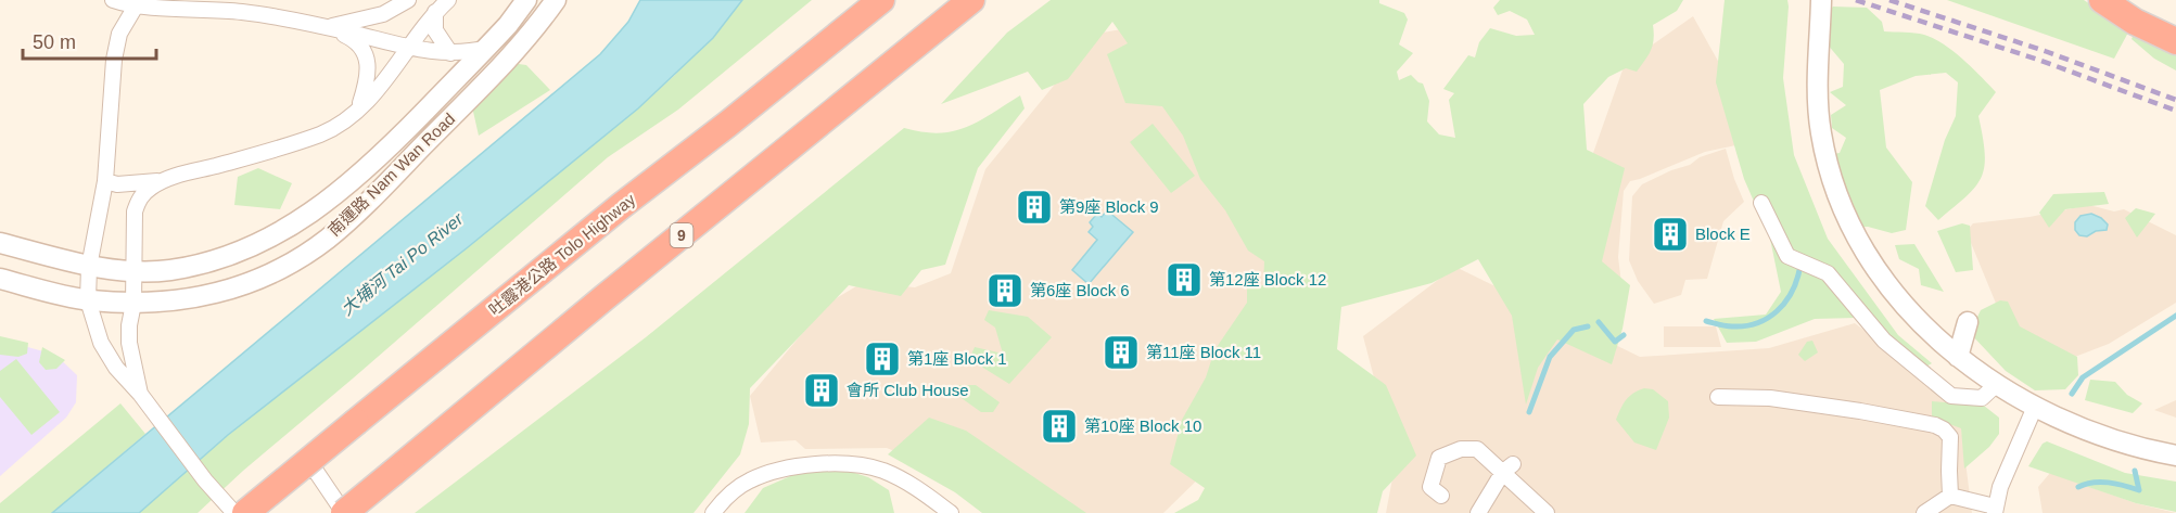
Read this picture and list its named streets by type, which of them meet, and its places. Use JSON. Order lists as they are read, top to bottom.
{
  "streets": {
    "highway": ["9", "吐露港公路 Tolo Highway"],
    "main road": ["南運路 Nam Wan Road"]
  },
  "water": ["大埔河 Tai Po River"],
  "places": {
    "building": [
      "第9座 Block 9",
      "Block E",
      "第12座 Block 12",
      "第6座 Block 6",
      "第11座 Block 11",
      "第1座 Block 1",
      "會所 Club House",
      "第10座 Block 10"
    ]
  },
  "scale_bar": "50 m"
}
